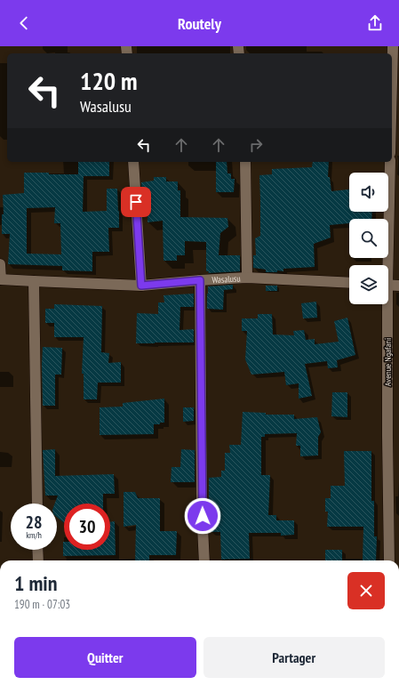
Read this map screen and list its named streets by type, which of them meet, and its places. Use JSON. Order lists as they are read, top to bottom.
{
  "streets": {
    "street": ["Wasalusu", "Avenue Ngafani"]
  },
  "page": {
    "header": "Routely",
    "turn": ["120 m", "Wasalusu"],
    "speed": "28 km/h",
    "limit": "30",
    "heading": ["1 min", "190 m · 07:03"],
    "buttons": ["Quitter", "Partager"]
  }
}
